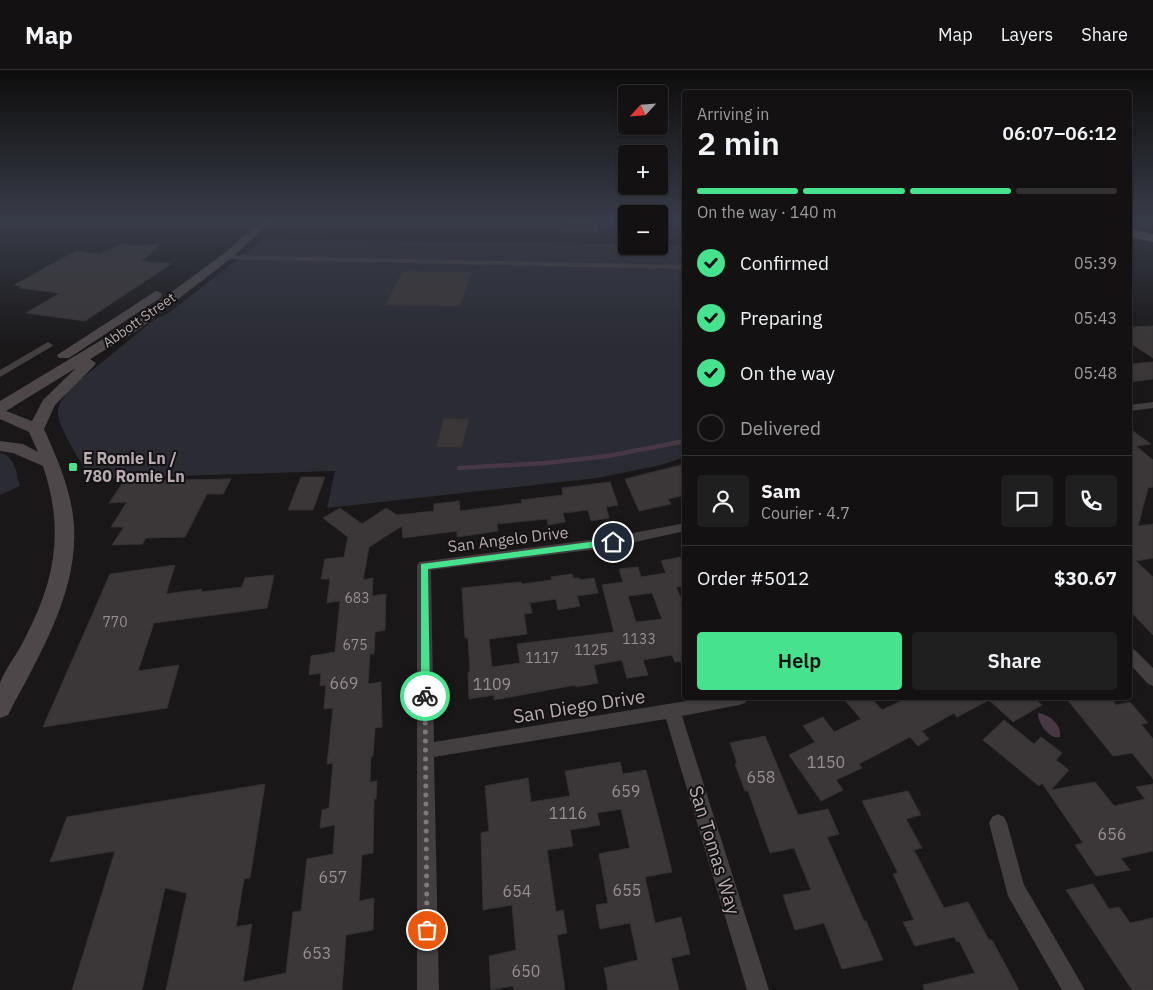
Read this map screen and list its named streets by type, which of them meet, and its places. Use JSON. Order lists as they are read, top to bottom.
{
  "streets": {
    "main road": ["Abbott Street"],
    "street": ["San Angelo Drive", "San Diego Drive", "San Tomas Way"]
  },
  "crossings": [
    ["San Angelo Drive", "San Diego Drive"],
    ["San Diego Drive", "San Tomas Way"]
  ],
  "places": {
    "transit": ["E Romie Ln / 780 Romie Ln"]
  },
  "house_numbers": [
    "683",
    "770",
    "1133",
    "675",
    "1125",
    "1117",
    "669",
    "1109",
    "1150",
    "658",
    "659",
    "1116",
    "656",
    "657",
    "655",
    "654",
    "653",
    "650"
  ],
  "north": "bottom left",
  "page": {
    "header": "Map",
    "nav": ["Map", "Layers", "Share"],
    "map_buttons": ["+", "−"],
    "heading": ["2 min", "Arriving in", "06:07–06:12"],
    "panel": [
      "Sam",
      "Courier · 4.7",
      "Order #5012",
      "$30.67"
    ],
    "bar": "On the way · 140 m",
    "list": [
      ["Confirmed", "05:39"],
      ["Preparing", "05:43"],
      ["On the way", "05:48"],
      "Delivered"
    ],
    "buttons": ["Help", "Share"]
  }
}
